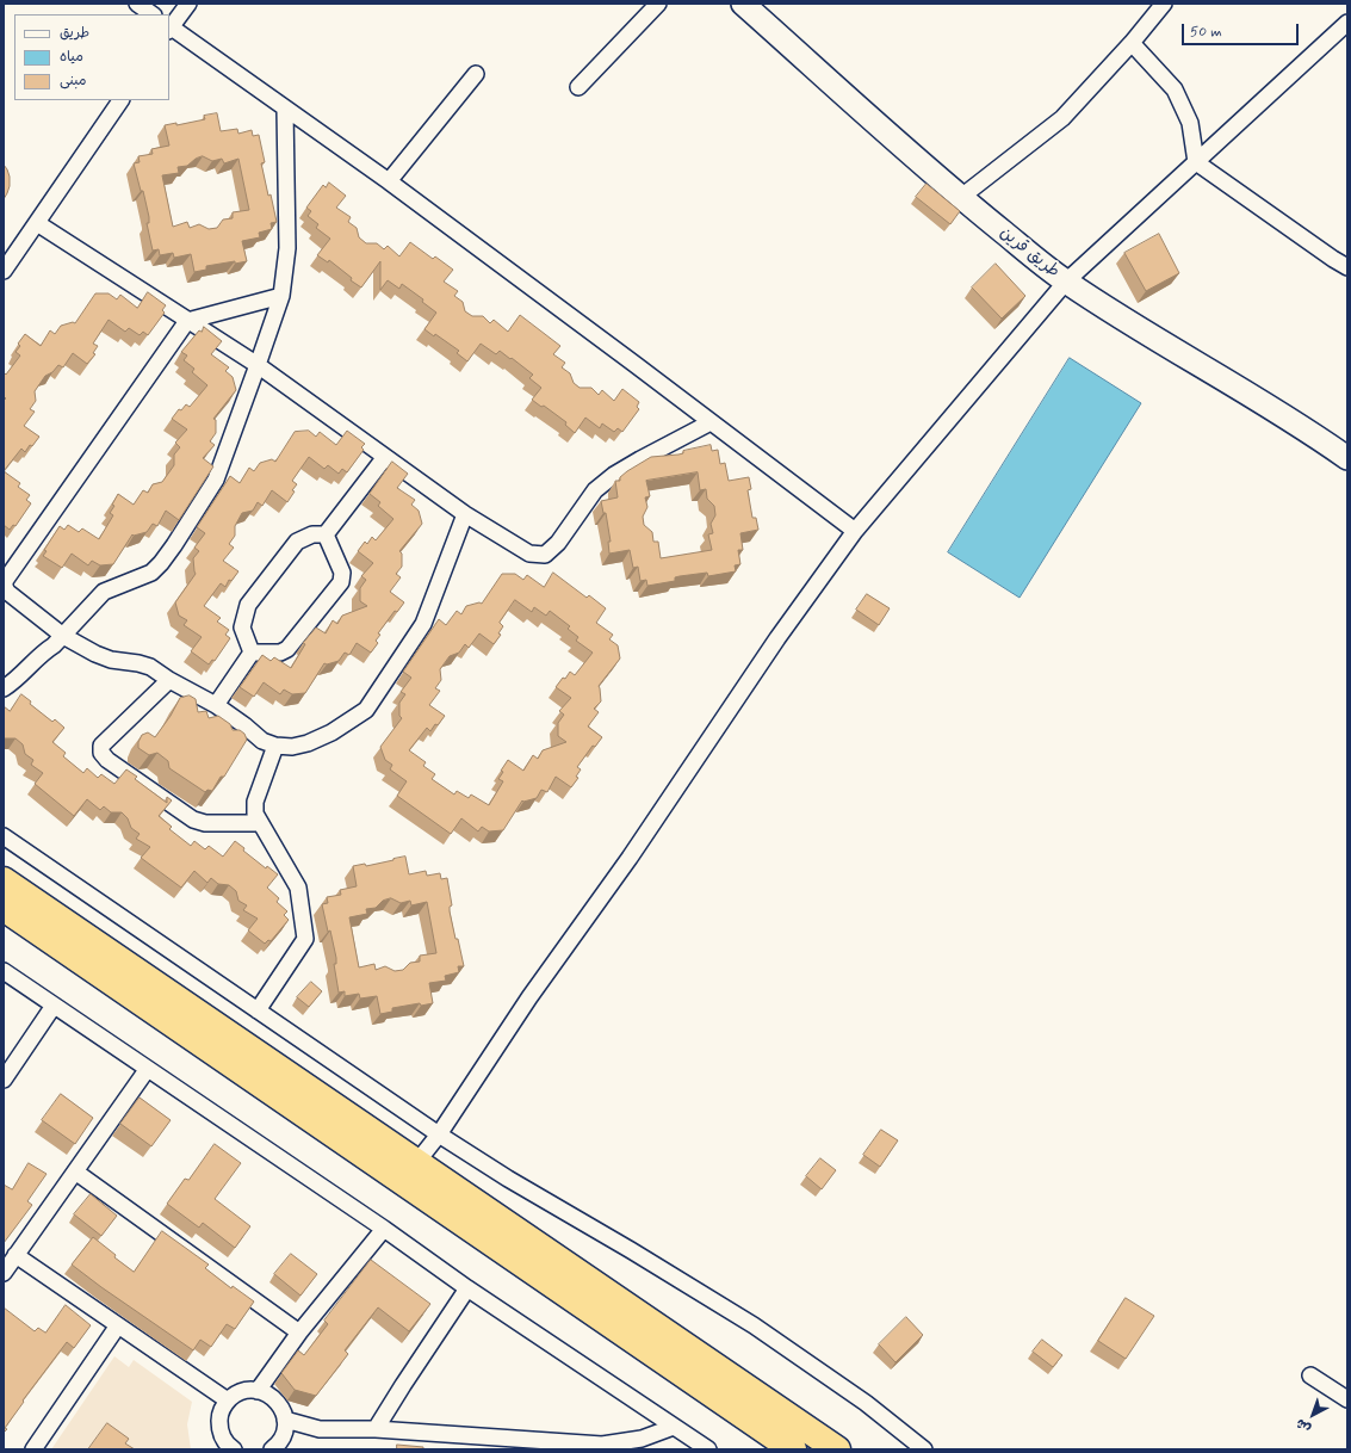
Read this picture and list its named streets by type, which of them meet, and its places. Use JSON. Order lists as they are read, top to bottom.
{
  "streets": {
    "main road": ["طريق قرين"]
  },
  "legend": ["طريق", "مياه", "مبنى"],
  "scale_bar": "50 m",
  "north": "bottom left"
}
